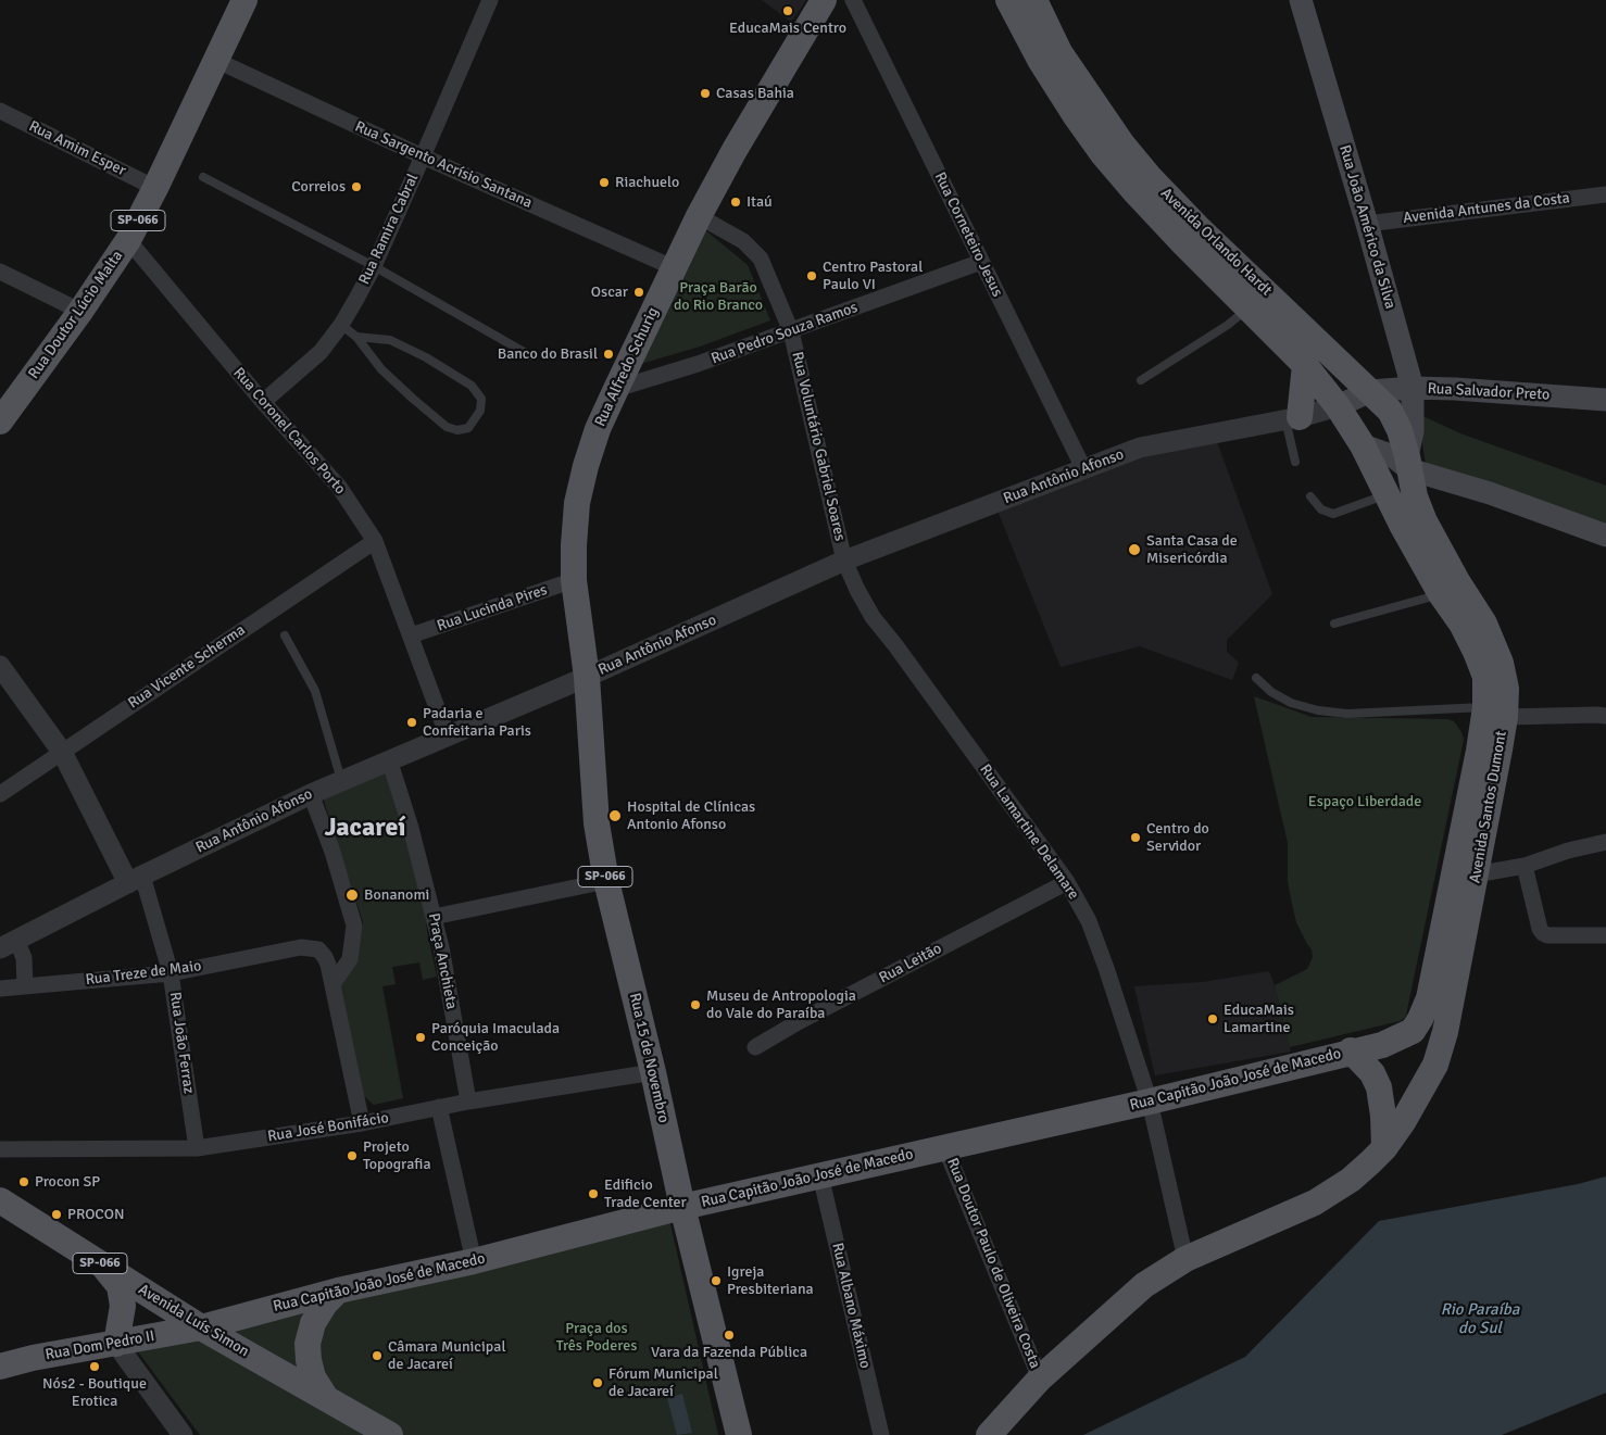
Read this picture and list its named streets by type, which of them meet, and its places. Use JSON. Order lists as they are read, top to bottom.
{
  "streets": {
    "main road": [
      "SP-066",
      "Rua João Américo da Silva",
      "Avenida Orlando Hardt",
      "Rua Doutor Lúcio Malta",
      "Rua Alfredo Schurig",
      "Rua Salvador Preto",
      "Avenida Santos Dumont",
      "Rua 15 de Novembro",
      "Rua Capitão João José de Macedo",
      "Avenida Luís Simon",
      "Rua Dom Pedro II"
    ],
    "street": [
      "Rua Amim Esper",
      "Rua Sargento Acrísio Santana",
      "Avenida Antunes da Costa",
      "Rua Ramira Cabral",
      "Rua Corneteiro Jesus",
      "Rua Pedro Souza Ramos",
      "Rua Coronel Carlos Porto",
      "Rua Voluntário Gabriel Soares",
      "Rua Antônio Afonso",
      "Rua Lucinda Pires",
      "Rua Vicente Scherma",
      "Rua Lamartine Delamare",
      "Praça Anchieta",
      "Rua Leitão",
      "Rua Treze de Maio",
      "Rua João Ferraz",
      "Rua José Bonifácio",
      "Rua Doutor Paulo de Oliveira Costa",
      "Rua Albano Máximo"
    ]
  },
  "crossings": [
    ["Rua Amim Esper", "Rua Doutor Lúcio Malta"],
    ["Rua Sargento Acrísio Santana", "Rua Ramira Cabral"],
    ["Rua Sargento Acrísio Santana", "Rua Doutor Lúcio Malta"],
    ["Rua Sargento Acrísio Santana", "Rua Alfredo Schurig"],
    ["Avenida Antunes da Costa", "Rua João Américo da Silva"],
    ["Rua João Américo da Silva", "Avenida Orlando Hardt"],
    ["Rua João Américo da Silva", "Rua Salvador Preto"],
    ["Rua João Américo da Silva", "Avenida Santos Dumont"],
    ["Rua Ramira Cabral", "Rua Coronel Carlos Porto"],
    ["Rua Corneteiro Jesus", "Rua Pedro Souza Ramos"],
    ["Rua Corneteiro Jesus", "Rua Antônio Afonso"],
    ["Avenida Orlando Hardt", "Rua Salvador Preto"],
    ["Avenida Orlando Hardt", "Rua Antônio Afonso"],
    ["Avenida Orlando Hardt", "Avenida Santos Dumont"],
    ["Rua Doutor Lúcio Malta", "Rua Coronel Carlos Porto"],
    ["Rua Pedro Souza Ramos", "Rua Alfredo Schurig"],
    ["Rua Pedro Souza Ramos", "Rua Voluntário Gabriel Soares"],
    ["Rua Alfredo Schurig", "Rua Antônio Afonso"],
    ["Rua Alfredo Schurig", "Rua Lucinda Pires"],
    ["Rua Alfredo Schurig", "Rua 15 de Novembro"],
    ["Rua Coronel Carlos Porto", "Rua Antônio Afonso"],
    ["Rua Coronel Carlos Porto", "Rua Lucinda Pires"],
    ["Rua Coronel Carlos Porto", "Rua Vicente Scherma"],
    ["Rua Voluntário Gabriel Soares", "Rua Antônio Afonso"],
    ["Rua Voluntário Gabriel Soares", "Rua Lamartine Delamare"],
    ["Rua Antônio Afonso", "Avenida Santos Dumont"],
    ["Rua Antônio Afonso", "Rua Lamartine Delamare"],
    ["Rua Antônio Afonso", "Praça Anchieta"],
    ["Rua Antônio Afonso", "Rua João Ferraz"],
    ["Rua Antônio Afonso", "Rua 15 de Novembro"],
    ["Avenida Santos Dumont", "Rua Lamartine Delamare"],
    ["Avenida Santos Dumont", "Rua Capitão João José de Macedo"],
    ["Avenida Santos Dumont", "Rua Doutor Paulo de Oliveira Costa"],
    ["Rua Lamartine Delamare", "Rua Leitão"],
    ["Rua Lamartine Delamare", "Rua Capitão João José de Macedo"],
    ["Praça Anchieta", "Rua José Bonifácio"],
    ["Rua Treze de Maio", "Rua João Ferraz"],
    ["Rua João Ferraz", "Rua José Bonifácio"],
    ["Rua 15 de Novembro", "Rua Capitão João José de Macedo"],
    ["Rua 15 de Novembro", "Rua José Bonifácio"],
    ["Rua Capitão João José de Macedo", "Rua Doutor Paulo de Oliveira Costa"],
    ["Rua Capitão João José de Macedo", "Rua Albano Máximo"],
    ["Rua Capitão João José de Macedo", "Avenida Luís Simon"],
    ["Rua Capitão João José de Macedo", "Rua Dom Pedro II"],
    ["Avenida Luís Simon", "Rua Dom Pedro II"]
  ],
  "districts": ["Jacareí"],
  "water": ["Rio Paraíba do Sul"],
  "parks": ["Praça Barão do Rio Branco", "Espaço Liberdade", "Praça dos Três Poderes"],
  "places": [
    "EducaMais Centro",
    "Casas Bahia",
    "Riachuelo",
    "Correios",
    "Itaú",
    "Centro Pastoral Paulo VI",
    "Oscar",
    "Banco do Brasil",
    "Santa Casa de Misericórdia",
    "Padaria e Confeitaria Paris",
    "Hospital de Clínicas Antonio Afonso",
    "Centro do Servidor",
    "Bonanomi",
    "Museu de Antropologia do Vale do Paraíba",
    "EducaMais Lamartine",
    "Paróquia Imaculada Conceição",
    "Projeto Topografia",
    "Procon SP",
    "Edificio Trade Center",
    "PROCON",
    "Igreja Presbiteriana",
    "Vara da Fazenda Pública",
    "Câmara Municipal de Jacareí",
    "Nós2 - Boutique Erotica",
    "Fórum Municipal de Jacareí"
  ]
}
